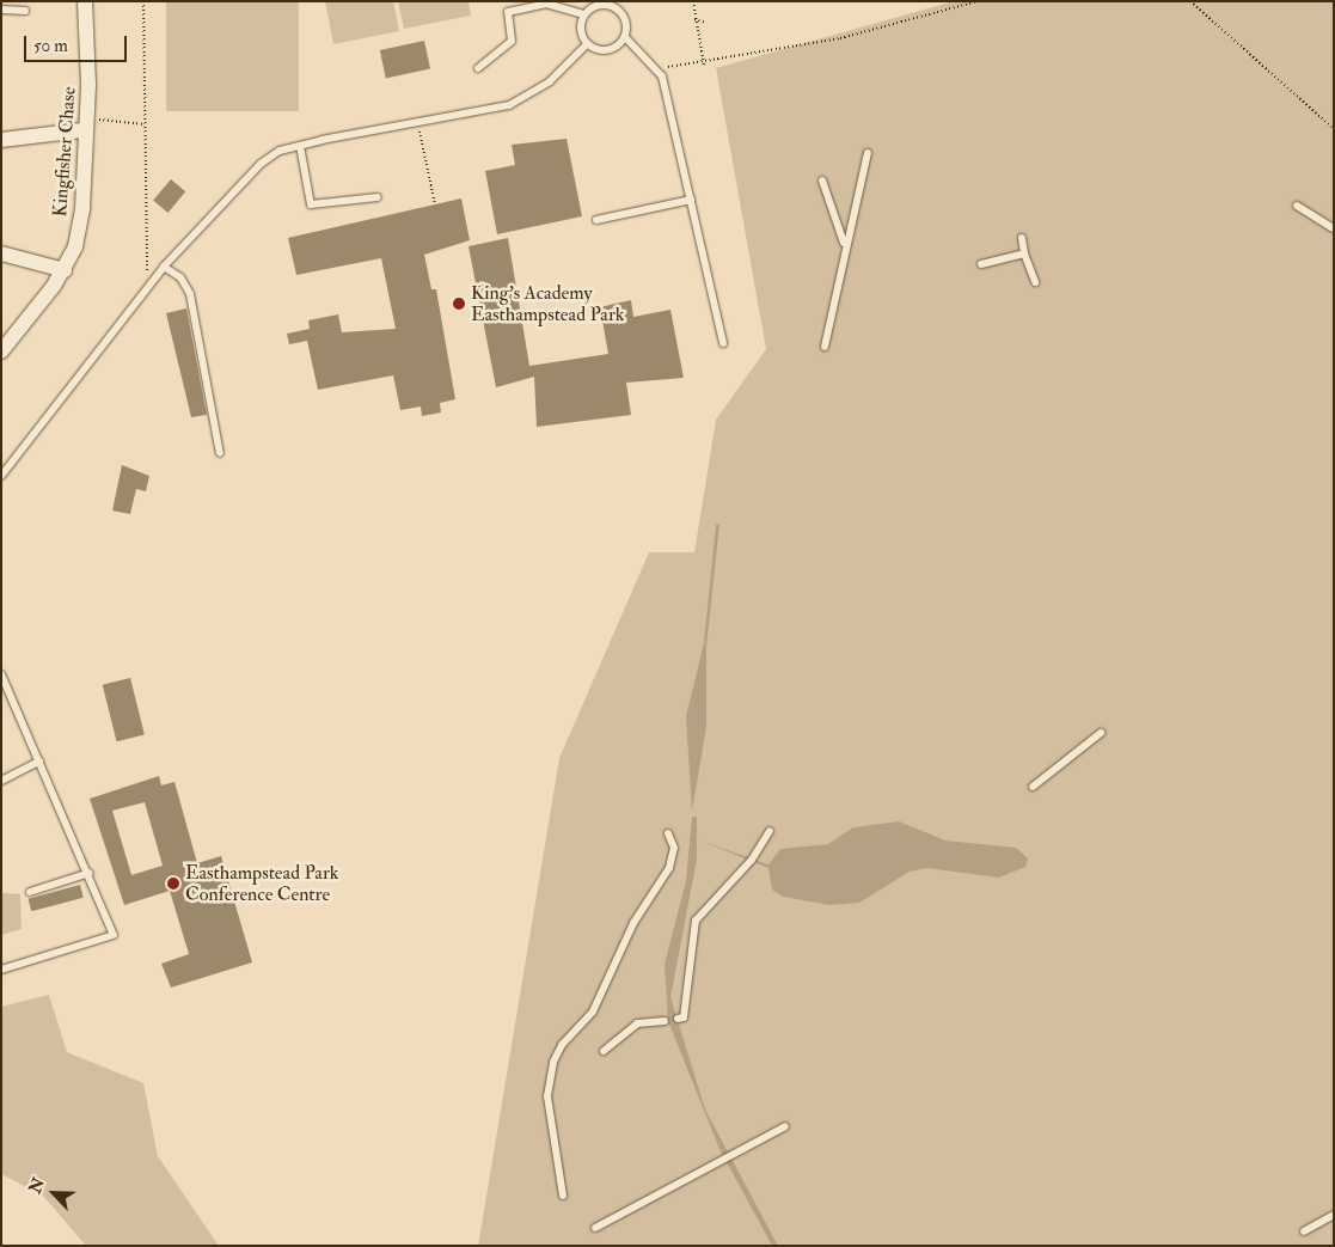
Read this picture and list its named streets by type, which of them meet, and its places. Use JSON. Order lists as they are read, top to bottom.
{
  "streets": {
    "street": ["Kingfisher Chase"]
  },
  "places": ["King's Academy Easthampstead Park", "Easthampstead Park Conference Centre"],
  "scale_bar": "50 m",
  "north": "top left"
}
